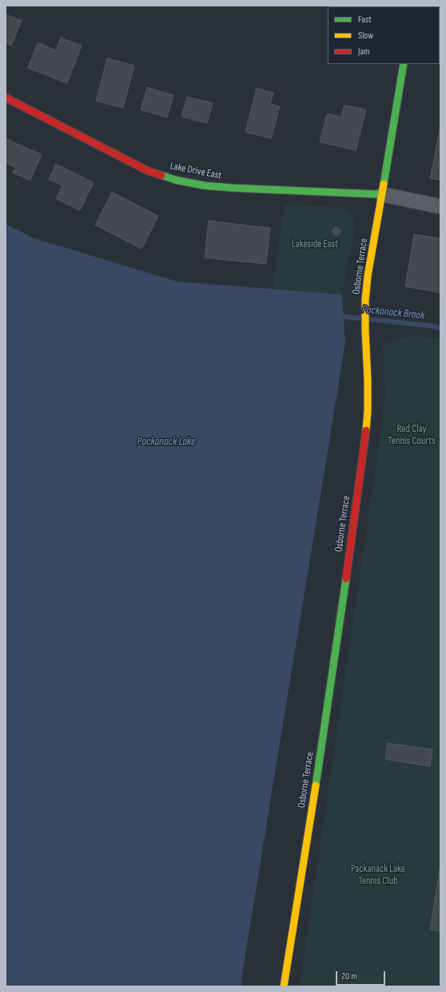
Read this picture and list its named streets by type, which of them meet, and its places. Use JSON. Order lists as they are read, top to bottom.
{
  "streets": {
    "street": ["Lake Drive East", "Osborne Terrace"]
  },
  "crossings": [
    ["Lake Drive East", "Osborne Terrace"]
  ],
  "water": ["Packanack Brook", "Packanack Lake"],
  "parks": ["Lakeside East", "Red Clay Tennis Courts", "Packanack Lake Tennis Club"],
  "legend": ["Fast", "Slow", "Jam"],
  "scale_bar": "20 m"
}
